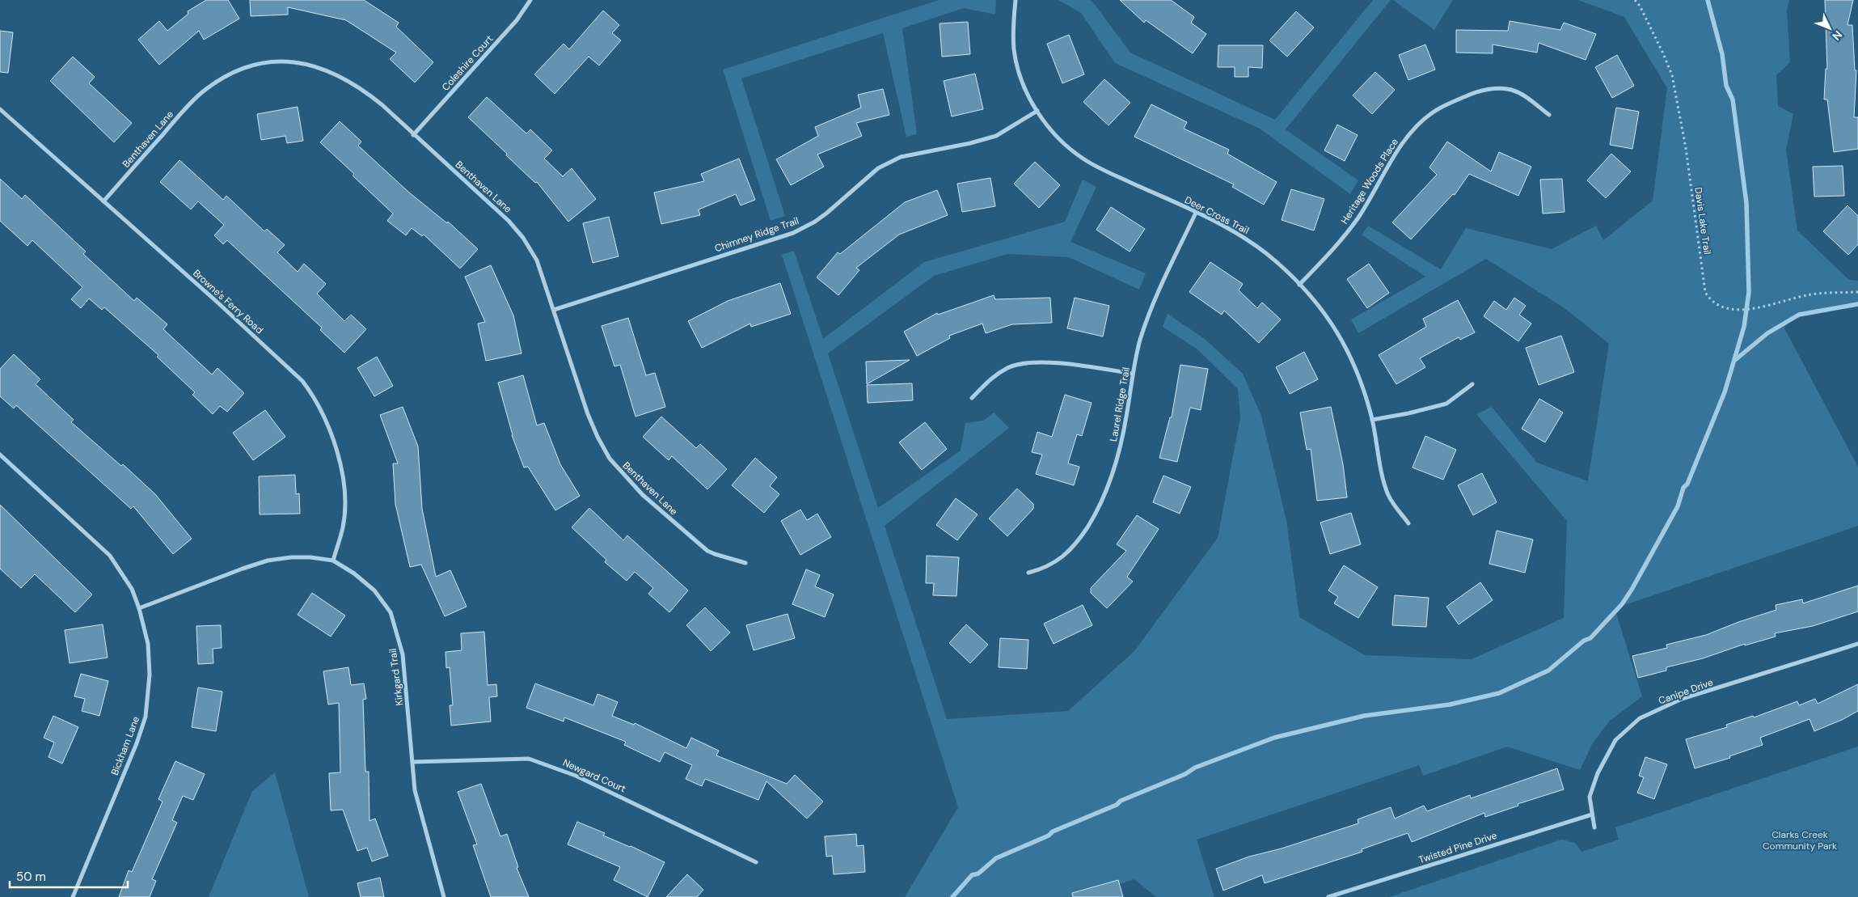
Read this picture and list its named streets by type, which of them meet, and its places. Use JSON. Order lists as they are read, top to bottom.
{
  "streets": {
    "street": [
      "Coleshire Court",
      "Benthaven Lane",
      "Heritage Woods Place",
      "Deer Cross Trail",
      "Chimney Ridge Trail",
      "Browne's Ferry Road",
      "Laurel Ridge Trail",
      "Kirkgard Trail",
      "Canipe Drive",
      "Bickham Lane",
      "Newgard Court",
      "Twisted Pine Drive"
    ],
    "path": ["Davis Lake Trail"]
  },
  "crossings": [
    ["Coleshire Court", "Benthaven Lane"],
    ["Benthaven Lane", "Chimney Ridge Trail"],
    ["Benthaven Lane", "Browne's Ferry Road"],
    ["Heritage Woods Place", "Deer Cross Trail"],
    ["Deer Cross Trail", "Chimney Ridge Trail"],
    ["Deer Cross Trail", "Laurel Ridge Trail"],
    ["Browne's Ferry Road", "Kirkgard Trail"],
    ["Kirkgard Trail", "Bickham Lane"],
    ["Kirkgard Trail", "Newgard Court"],
    ["Canipe Drive", "Twisted Pine Drive"]
  ],
  "parks": ["Clarks Creek Community Park"],
  "scale_bar": "50 m",
  "north": "bottom right"
}
